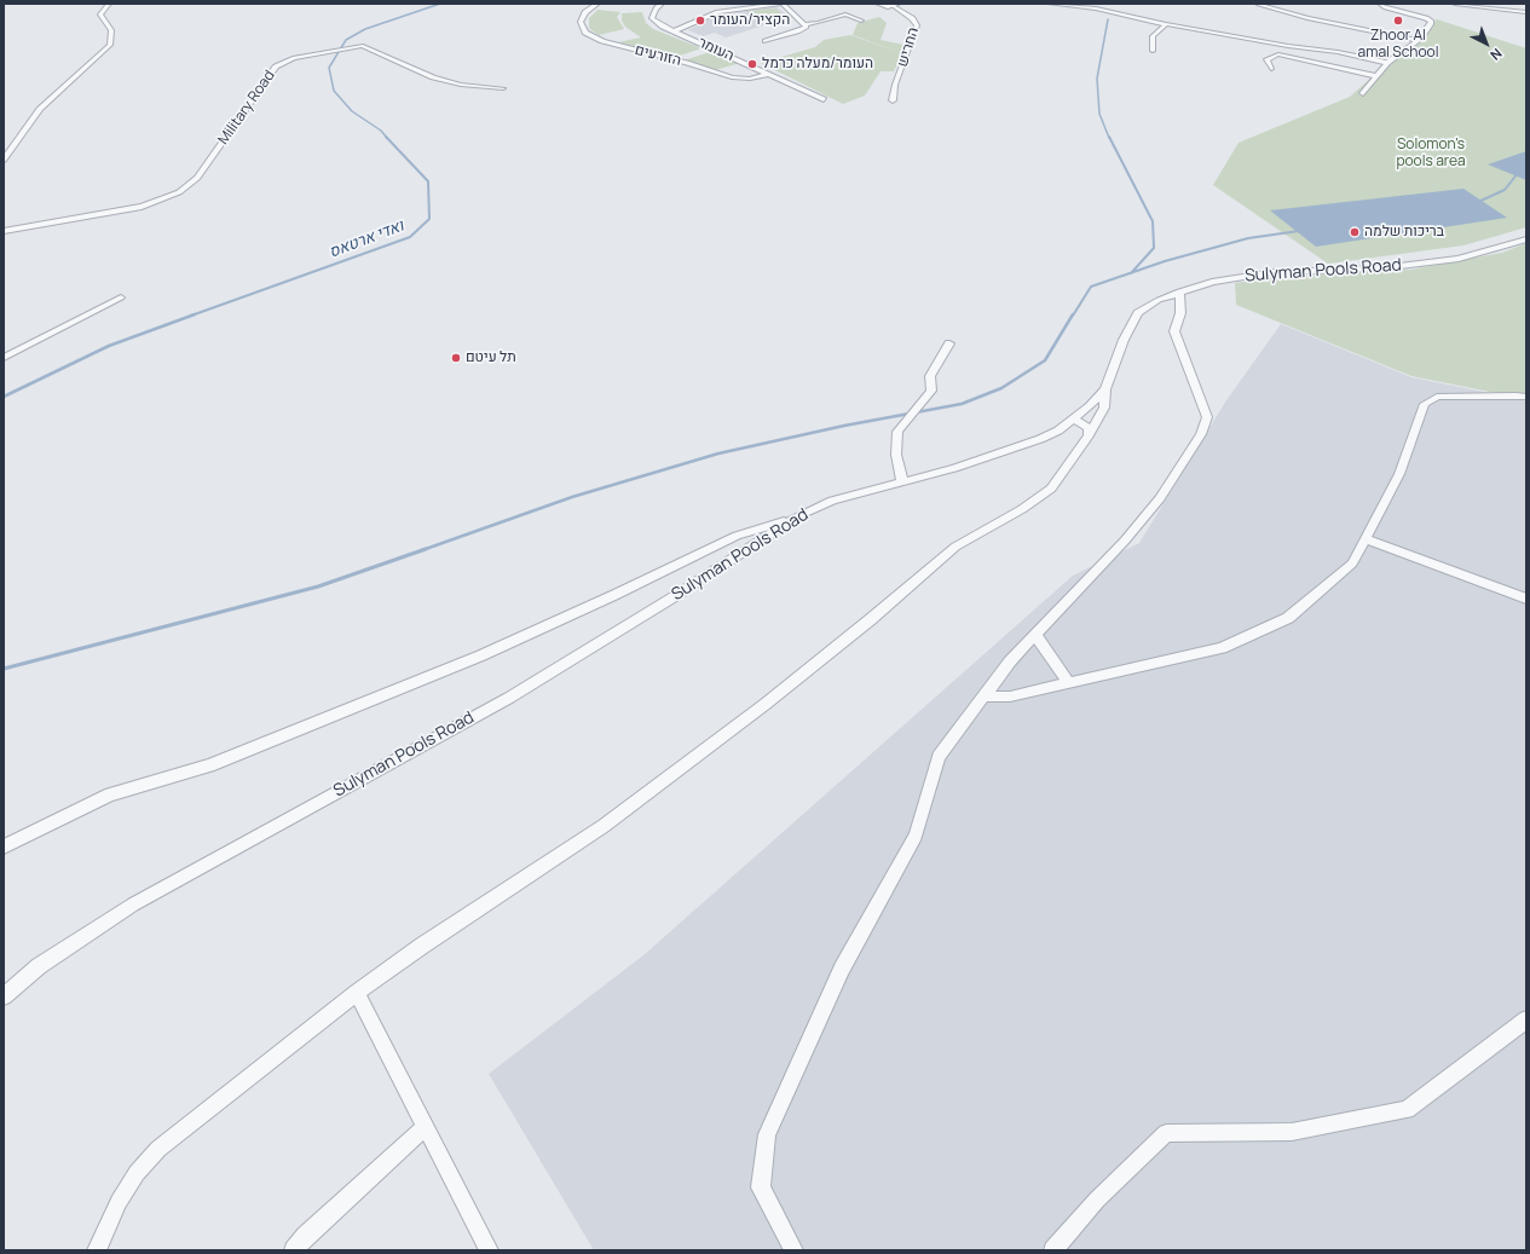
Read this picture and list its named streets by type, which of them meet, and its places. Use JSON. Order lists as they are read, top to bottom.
{
  "streets": {
    "street": [
      "החריש",
      "העומר",
      "הזורעים",
      "Military Road",
      "Sulyman Pools Road"
    ]
  },
  "crossings": [
    ["העומר", "הזורעים"]
  ],
  "water": ["ואדי ארטאס"],
  "parks": ["Solomon's pools area"],
  "places": [
    "הקציר/העומר",
    "Zhoor Al amal School",
    "העומר/מעלה כרמל",
    "בריכות שלמה",
    "תל עיטם"
  ],
  "north": "bottom right"
}
